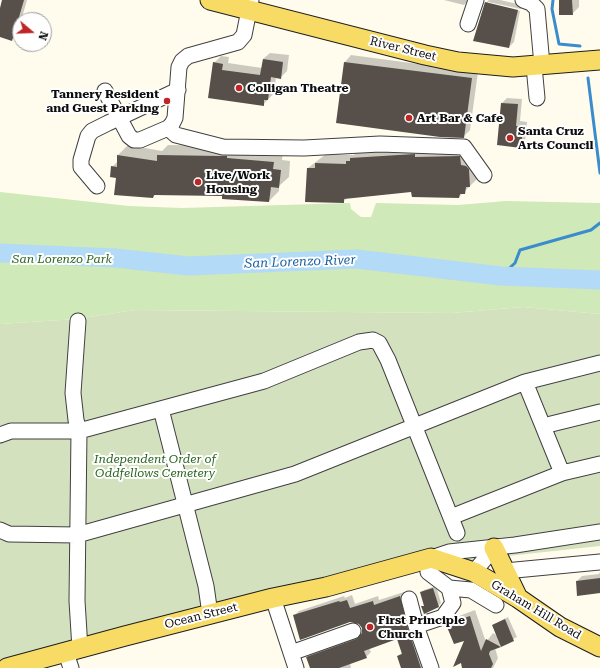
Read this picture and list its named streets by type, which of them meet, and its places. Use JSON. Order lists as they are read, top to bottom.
{
  "streets": {
    "main road": ["River Street", "Graham Hill Road", "Ocean Street"]
  },
  "water": ["San Lorenzo River"],
  "parks": ["San Lorenzo Park", "Independent Order of Oddfellows Cemetery"],
  "places": [
    "Colligan Theatre",
    "Tannery Resident and Guest Parking",
    "Art Bar & Cafe",
    "Santa Cruz Arts Council",
    "Live/Work Housing",
    "First Principle Church"
  ],
  "north": "right"
}
